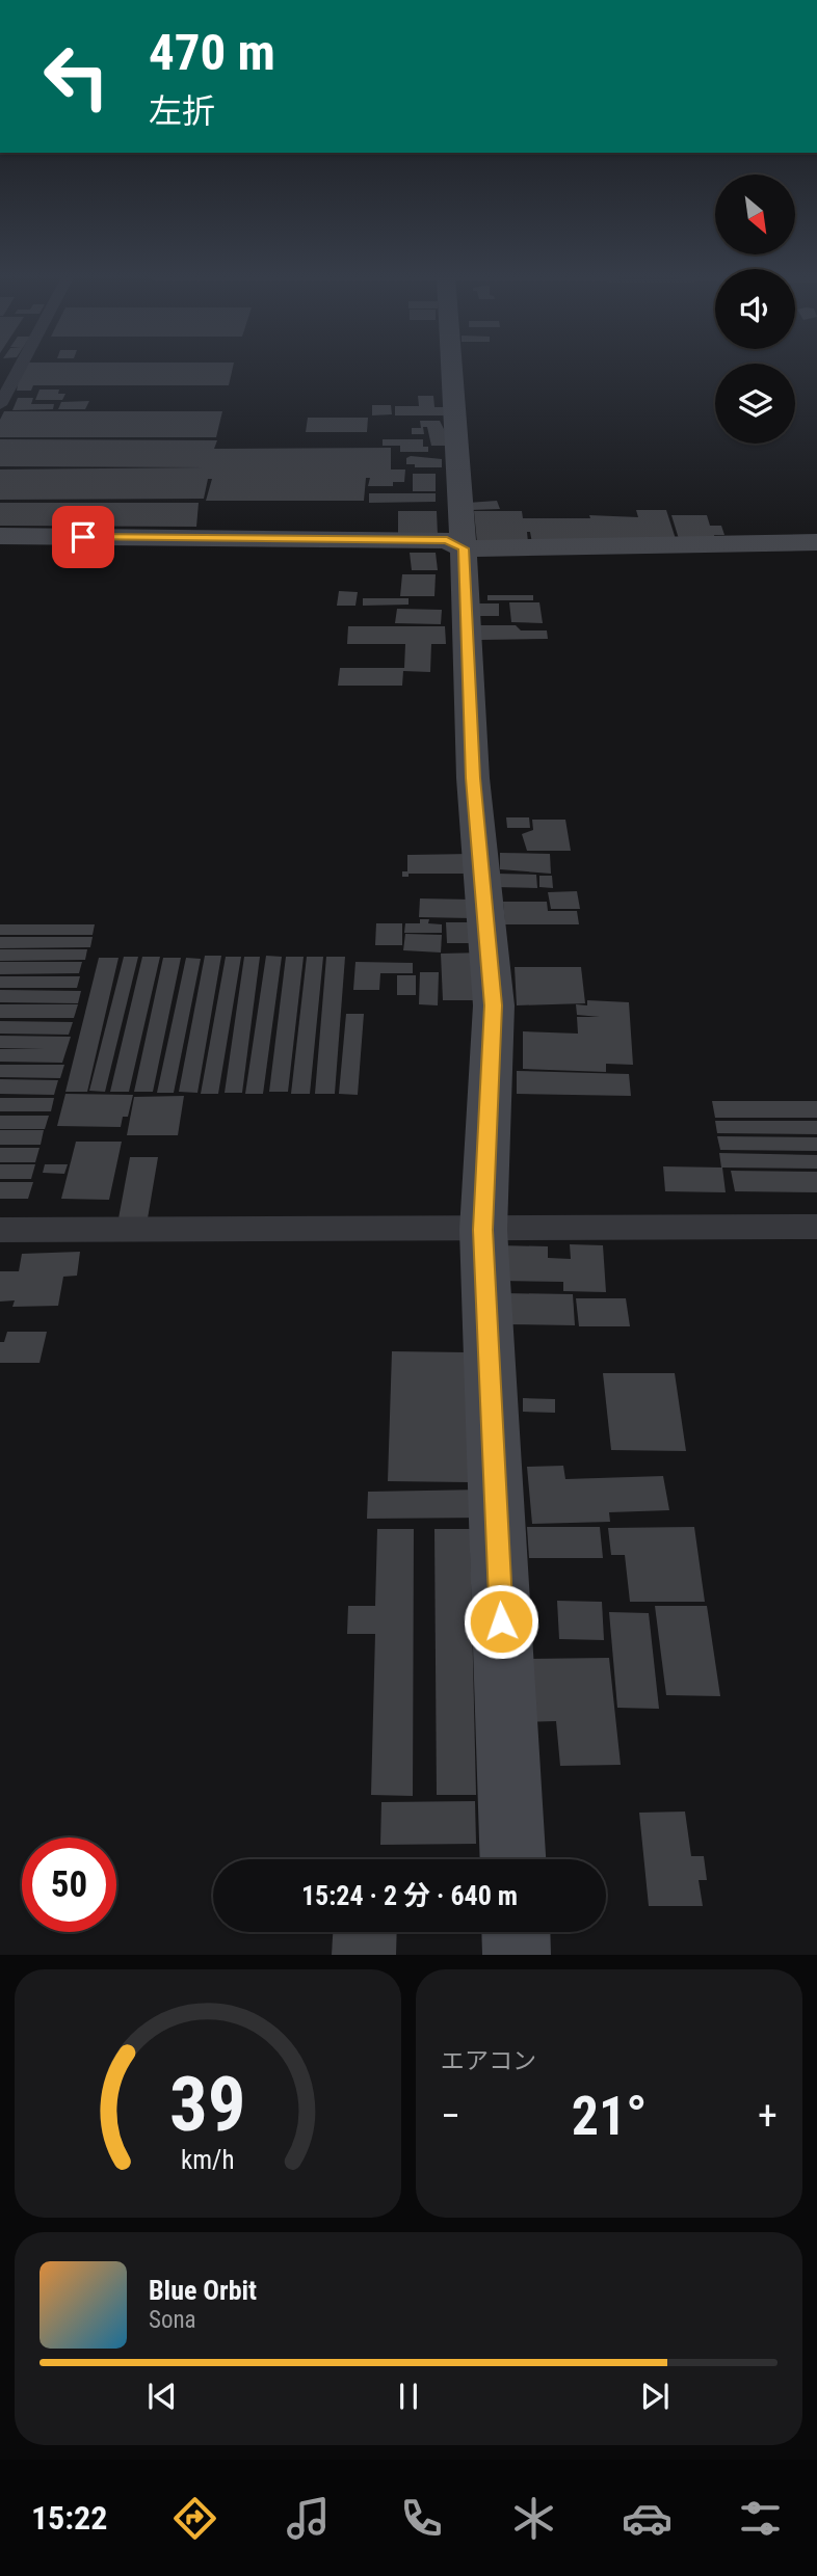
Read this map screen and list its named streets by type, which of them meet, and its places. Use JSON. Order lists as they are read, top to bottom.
{
  "north": "bottom right",
  "page": {
    "turn": ["470 m", "左折"],
    "limit": "50",
    "trip": "15:24 · 2 分 · 640 m",
    "tile": "エアコン",
    "heat": ["−", "21°", "+"],
    "song": ["Blue Orbit", "Sona"],
    "tabs": "15:22",
    "gauge": ["39", "km/h"]
  }
}
